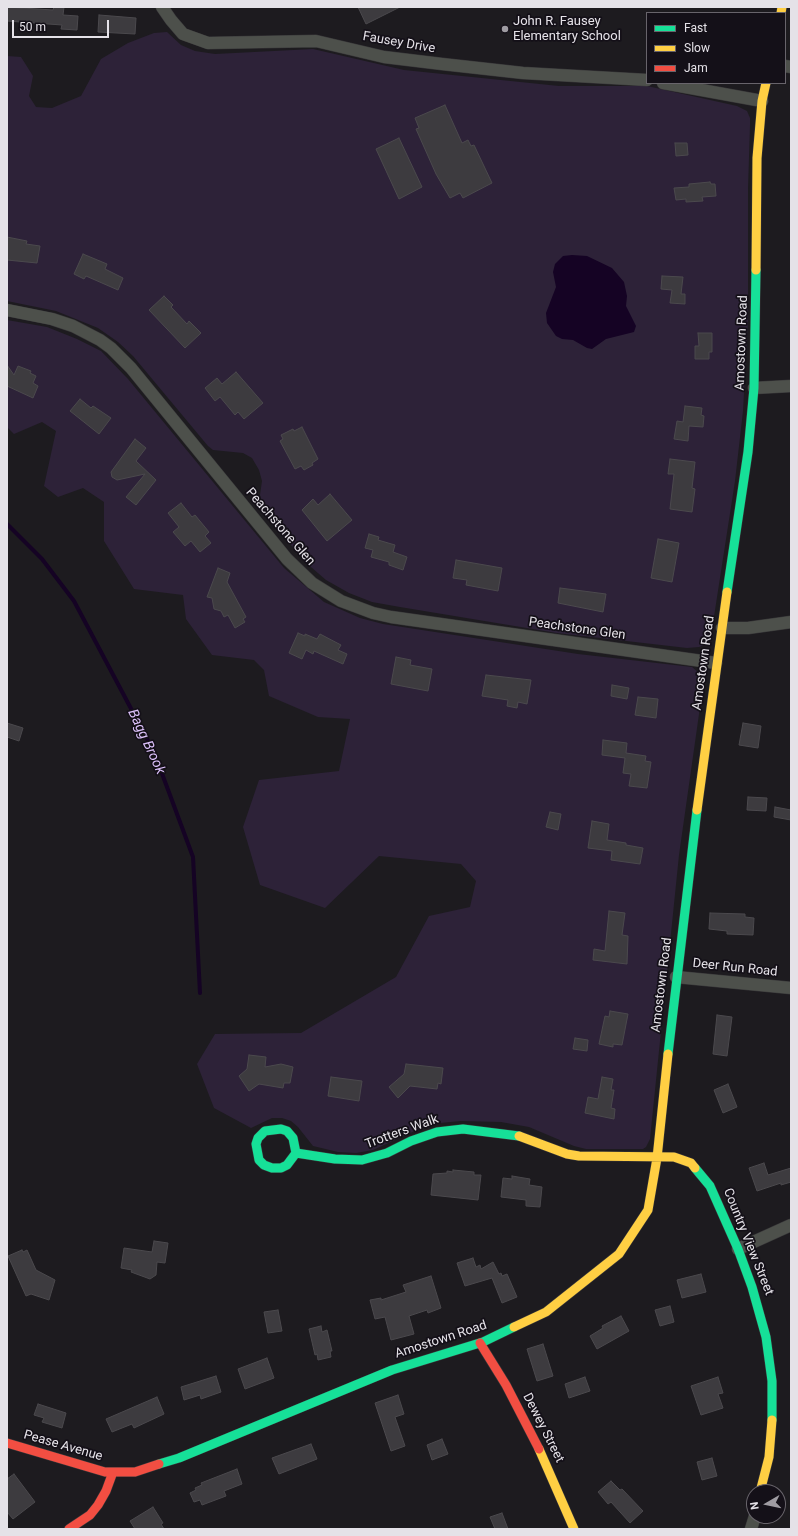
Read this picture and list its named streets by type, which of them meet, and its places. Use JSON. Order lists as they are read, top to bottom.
{
  "streets": {
    "street": [
      "Fausey Drive",
      "Amostown Road",
      "Peachstone Glen",
      "Deer Run Road",
      "Trotters Walk",
      "Country View Street",
      "Dewey Street",
      "Pease Avenue"
    ]
  },
  "crossings": [
    ["Amostown Road", "Peachstone Glen"],
    ["Amostown Road", "Deer Run Road"],
    ["Amostown Road", "Trotters Walk"],
    ["Amostown Road", "Country View Street"],
    ["Amostown Road", "Dewey Street"],
    ["Amostown Road", "Pease Avenue"],
    ["Trotters Walk", "Country View Street"]
  ],
  "water": ["Bagg Brook"],
  "places": ["John R. Fausey Elementary School"],
  "legend": ["Fast", "Slow", "Jam"],
  "scale_bar": "50 m",
  "north": "left"
}
